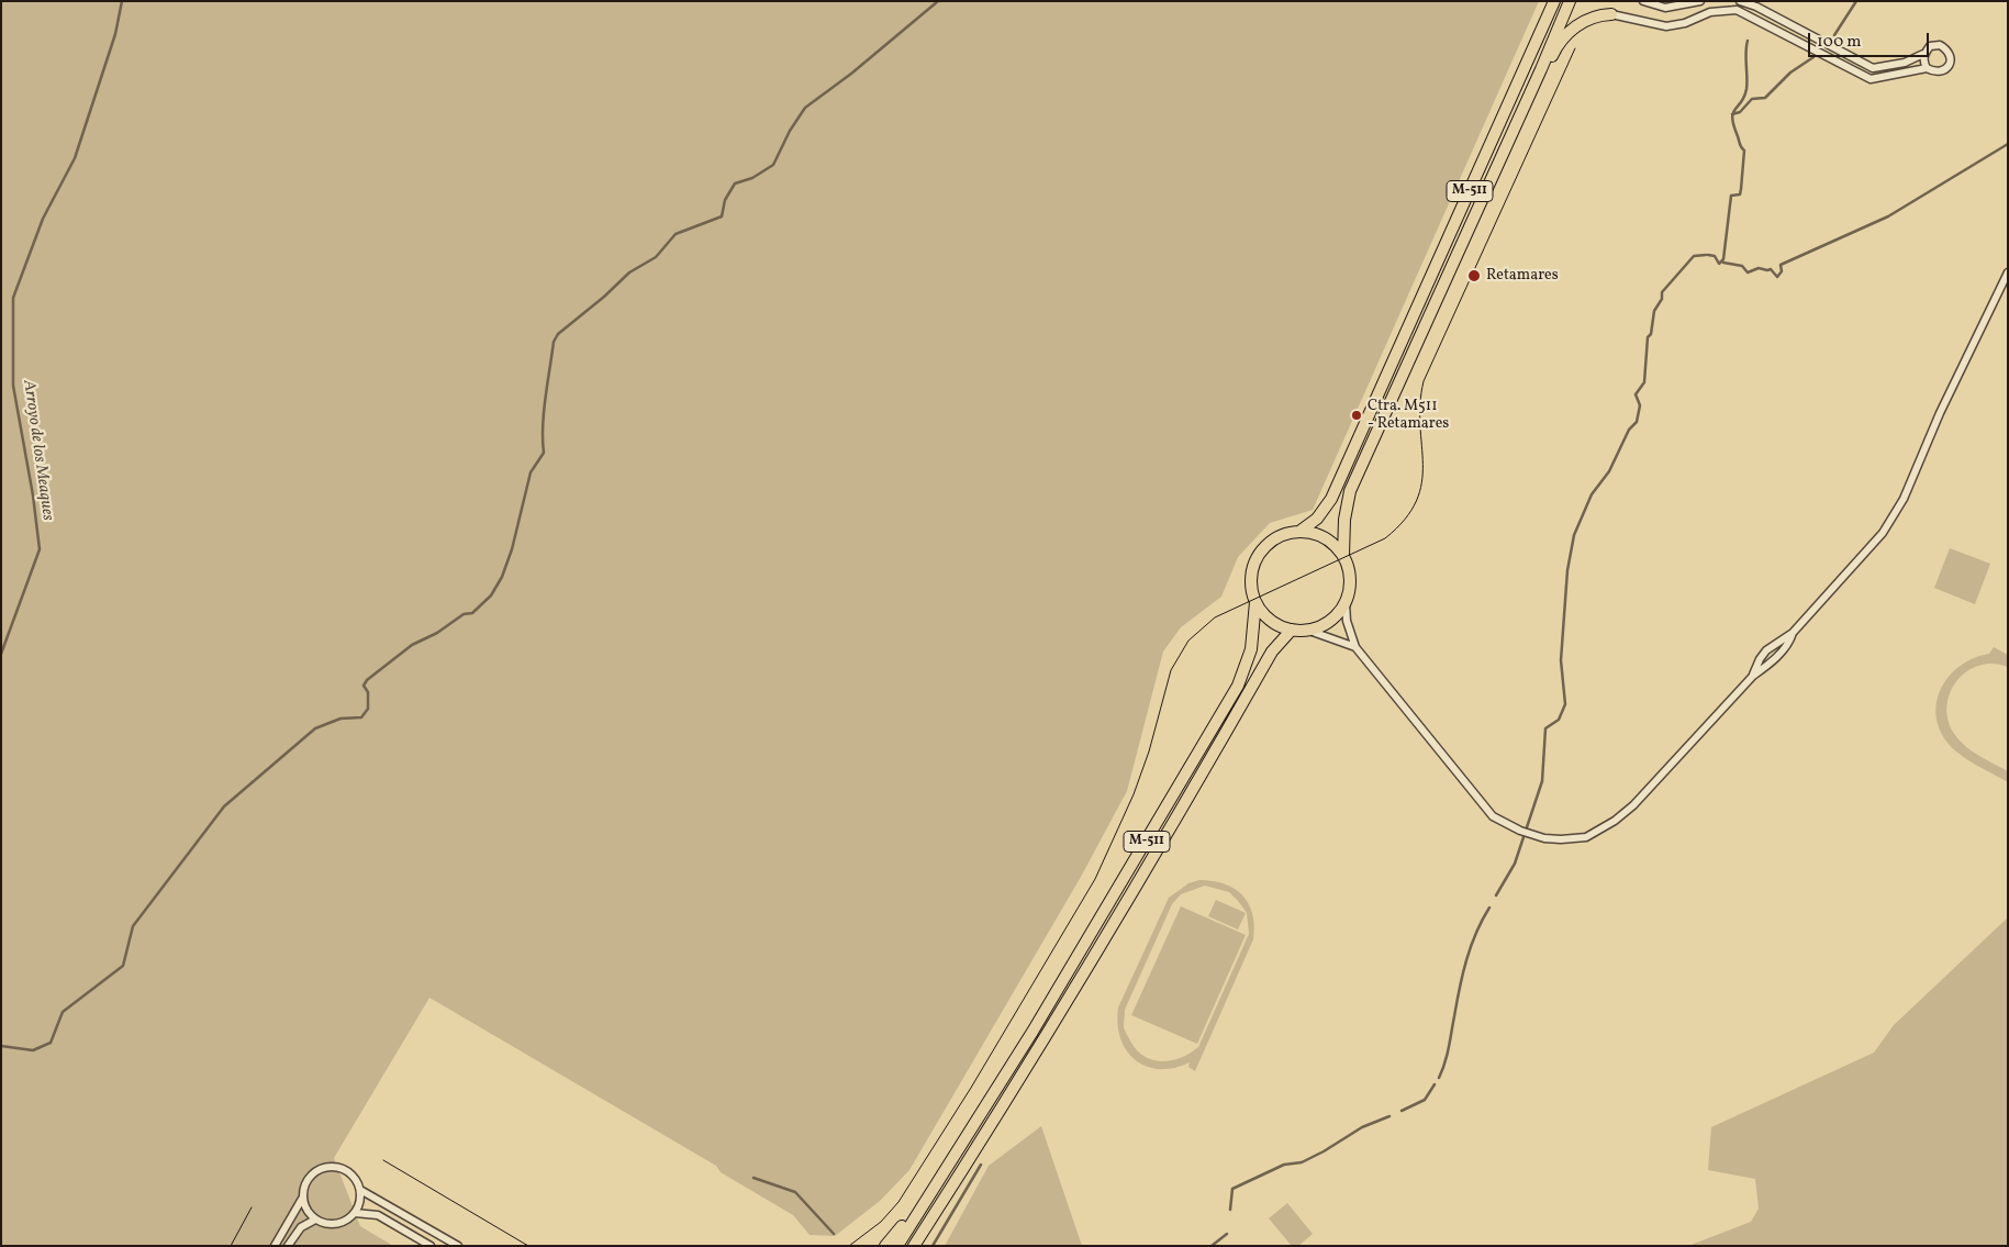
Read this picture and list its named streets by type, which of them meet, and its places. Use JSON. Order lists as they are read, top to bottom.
{
  "streets": {
    "highway": ["M-511"]
  },
  "water": ["Arroyo de los Meaques"],
  "places": ["Retamares", "Ctra. M511 - Retamares"],
  "scale_bar": "100 m"
}
